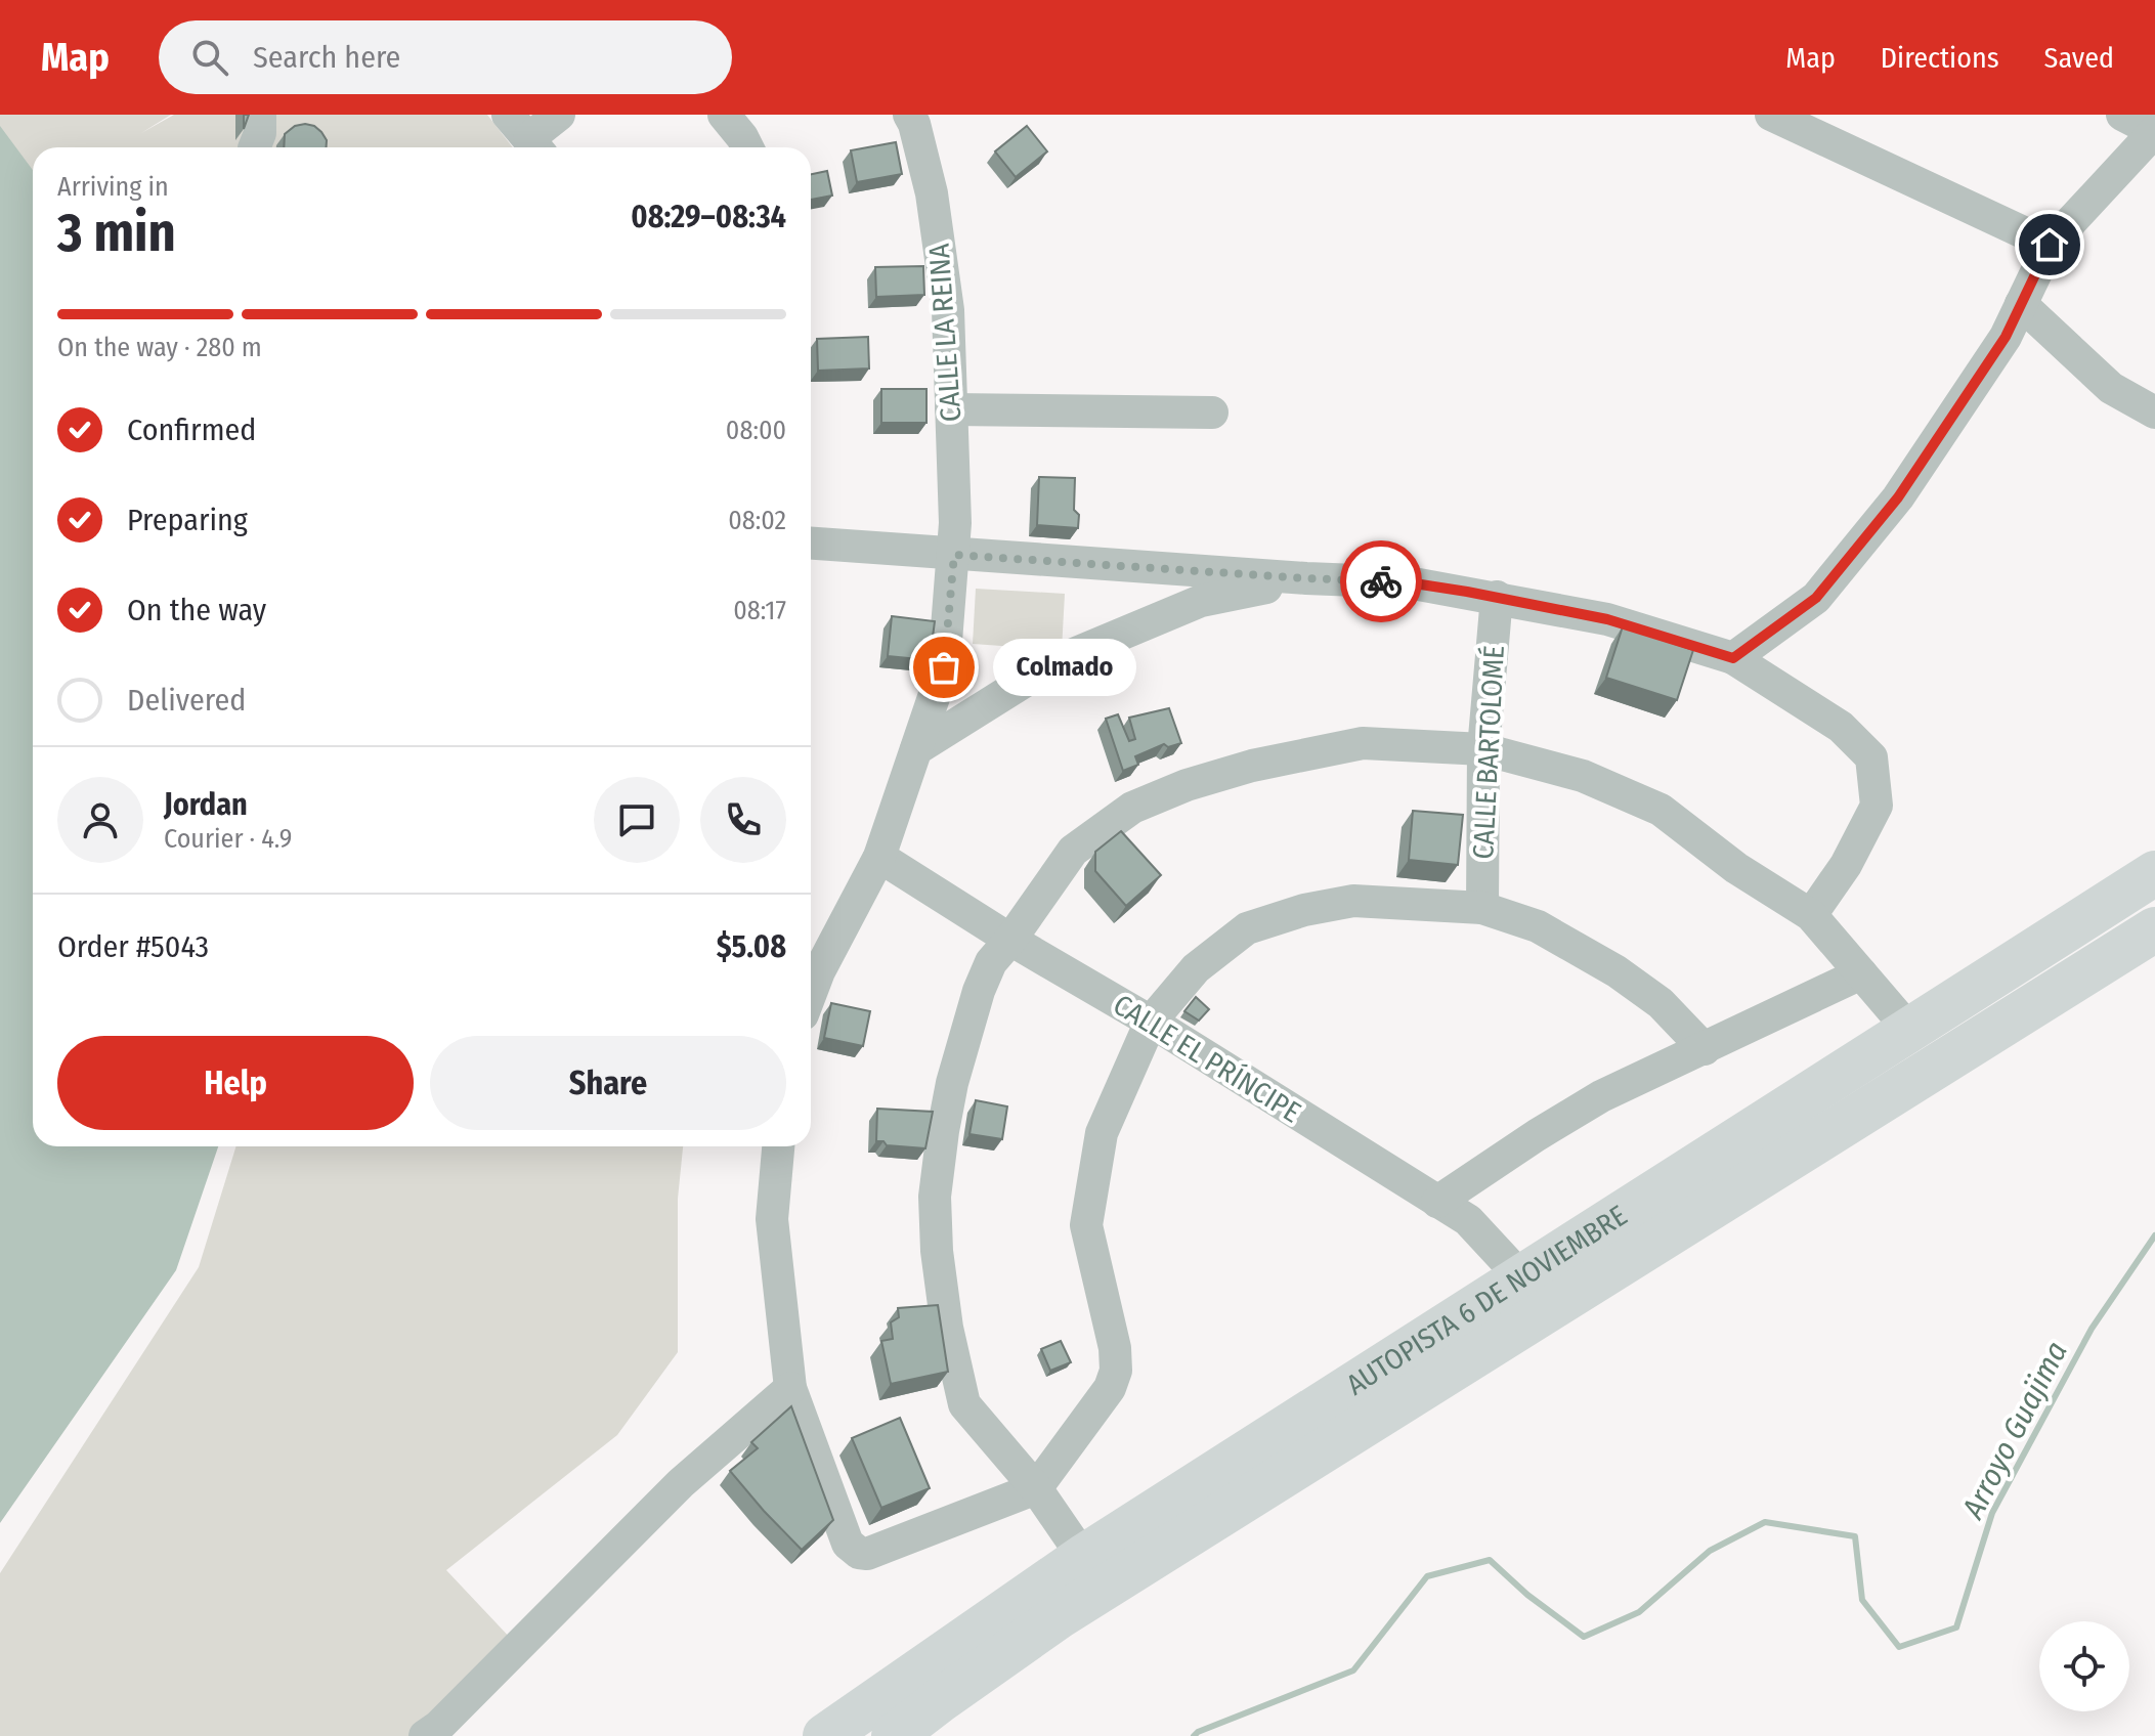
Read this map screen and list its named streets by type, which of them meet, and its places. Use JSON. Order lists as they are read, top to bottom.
{
  "streets": {
    "highway": ["AUTOPISTA 6 DE NOVIEMBRE"],
    "street": ["CALLE LA REINA", "CALLE BARTOLOMÉ", "CALLE EL PRÍNCIPE"]
  },
  "crossings": [
    ["CALLE LA REINA", "CALLE EL PRÍNCIPE"],
    ["CALLE EL PRÍNCIPE", "AUTOPISTA 6 DE NOVIEMBRE"]
  ],
  "water": ["Arroyo Guajima"],
  "places": ["Colmado"],
  "page": {
    "header": "Map",
    "search": "Search here",
    "nav": ["Map", "Directions", "Saved"],
    "heading": ["3 min", "Arriving in", "08:29–08:34"],
    "panel": [
      "Jordan",
      "Courier · 4.9",
      "Order #5043",
      "$5.08"
    ],
    "bar": "On the way · 280 m",
    "list": [
      ["Confirmed", "08:00"],
      ["Preparing", "08:02"],
      ["On the way", "08:17"],
      "Delivered"
    ],
    "bubble": "Colmado",
    "buttons": ["Help", "Share"]
  }
}
